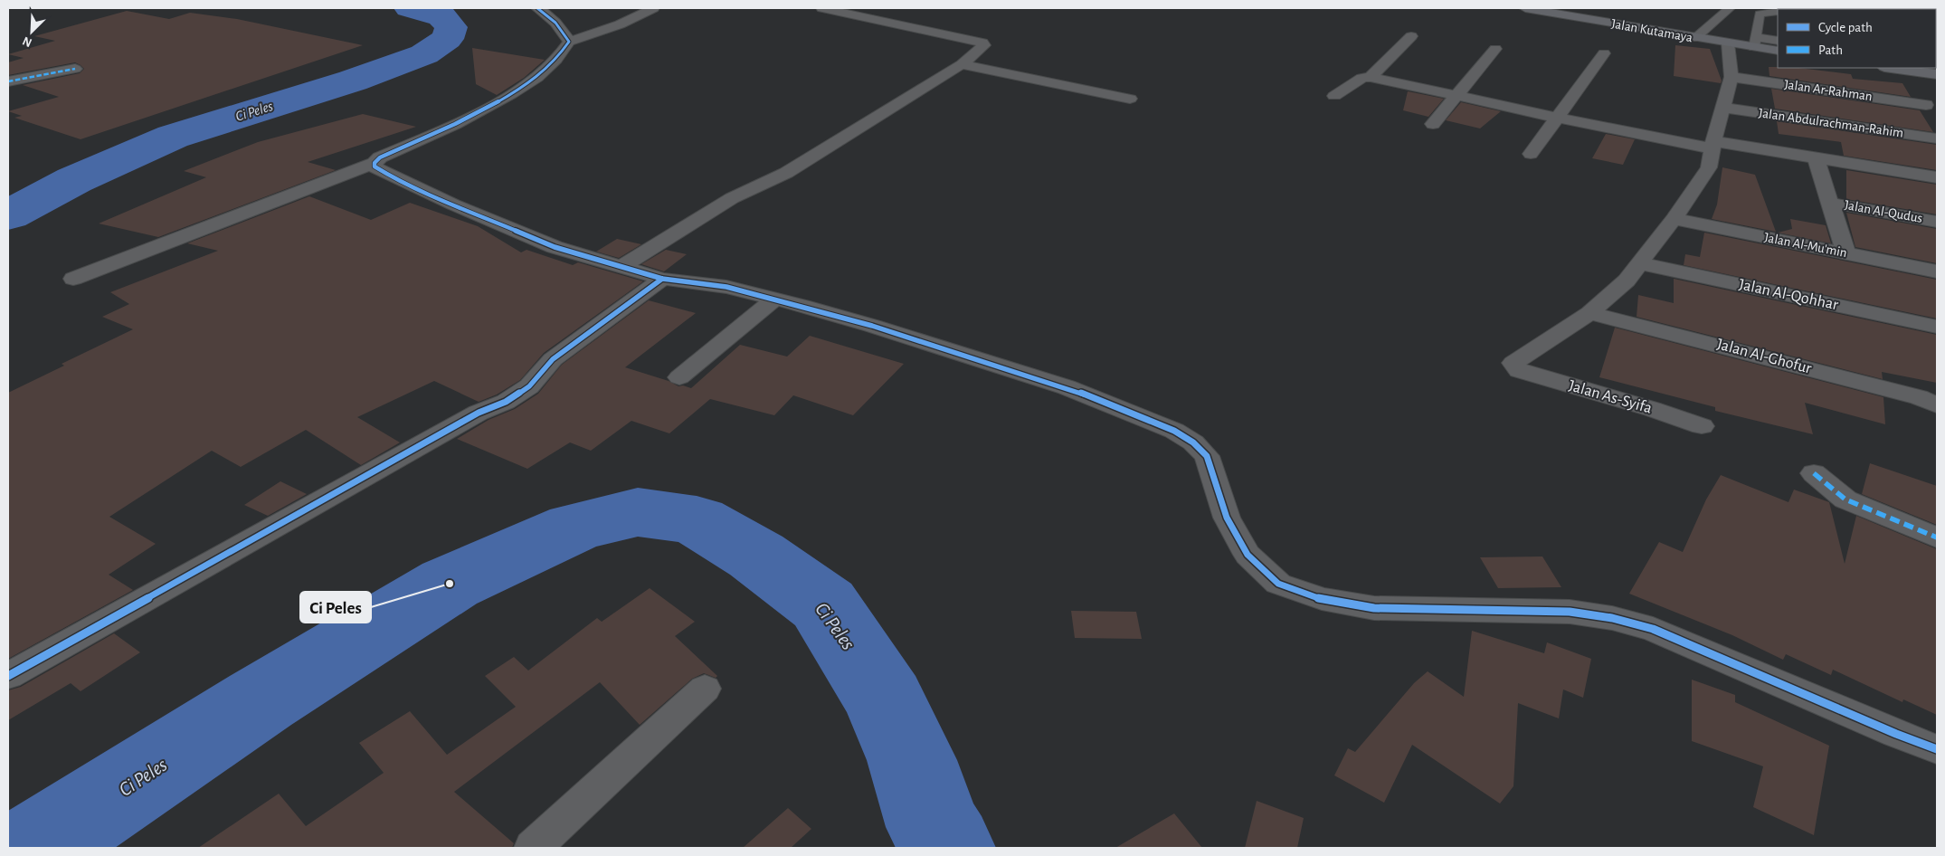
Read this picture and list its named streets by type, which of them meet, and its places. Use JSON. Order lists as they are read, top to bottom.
{
  "streets": {
    "main road": ["Jalan Kutamaya"],
    "street": [
      "Jalan Ar-Rahman",
      "Jalan Abdulrachman-Rahim",
      "Jalan Al-Qudus",
      "Jalan Al-Mu'min",
      "Jalan Al-Qohhar",
      "Jalan Al-Ghofur",
      "Jalan As-Syifa"
    ]
  },
  "crossings": [
    ["Jalan Al-Ghofur", "Jalan As-Syifa"]
  ],
  "water": ["Ci Peles"],
  "places": ["Ci Peles"],
  "legend": ["Cycle path", "Path"],
  "north": "bottom left"
}
